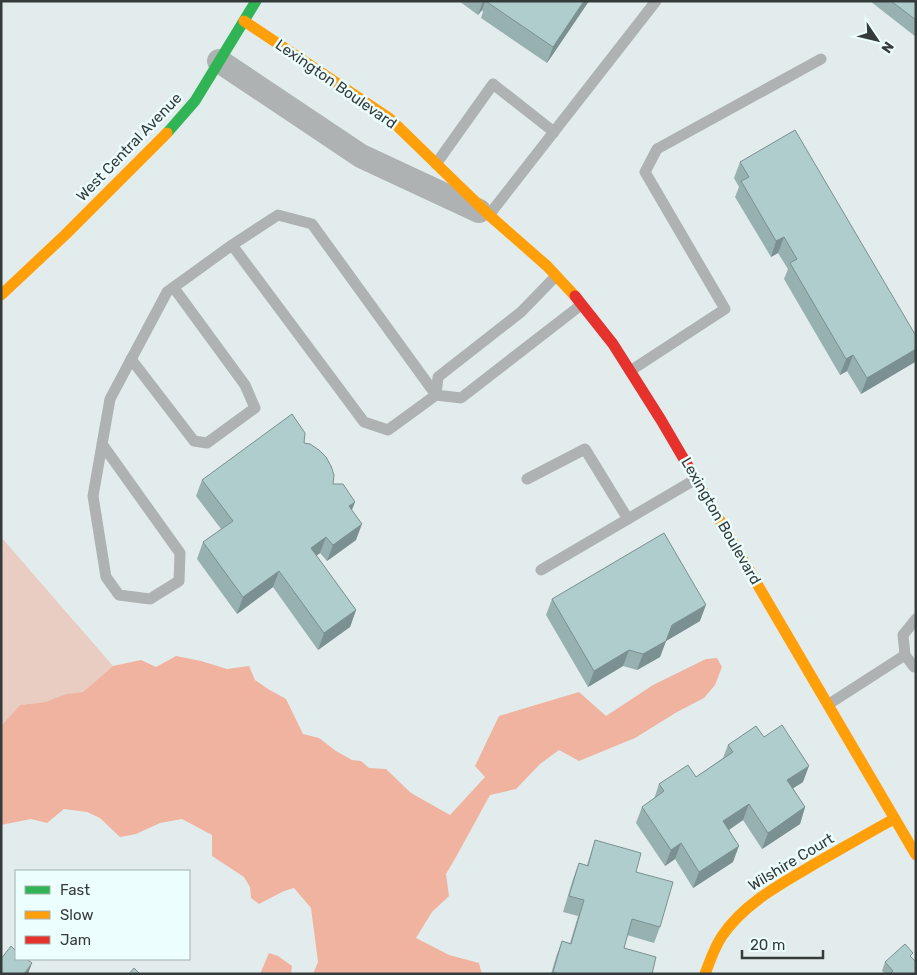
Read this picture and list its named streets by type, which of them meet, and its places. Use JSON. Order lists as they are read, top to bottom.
{
  "streets": {
    "street": ["Lexington Boulevard", "West Central Avenue", "Wilshire Court"]
  },
  "crossings": [
    ["Lexington Boulevard", "West Central Avenue"],
    ["Lexington Boulevard", "Wilshire Court"]
  ],
  "legend": ["Fast", "Slow", "Jam"],
  "scale_bar": "20 m",
  "north": "bottom right"
}
